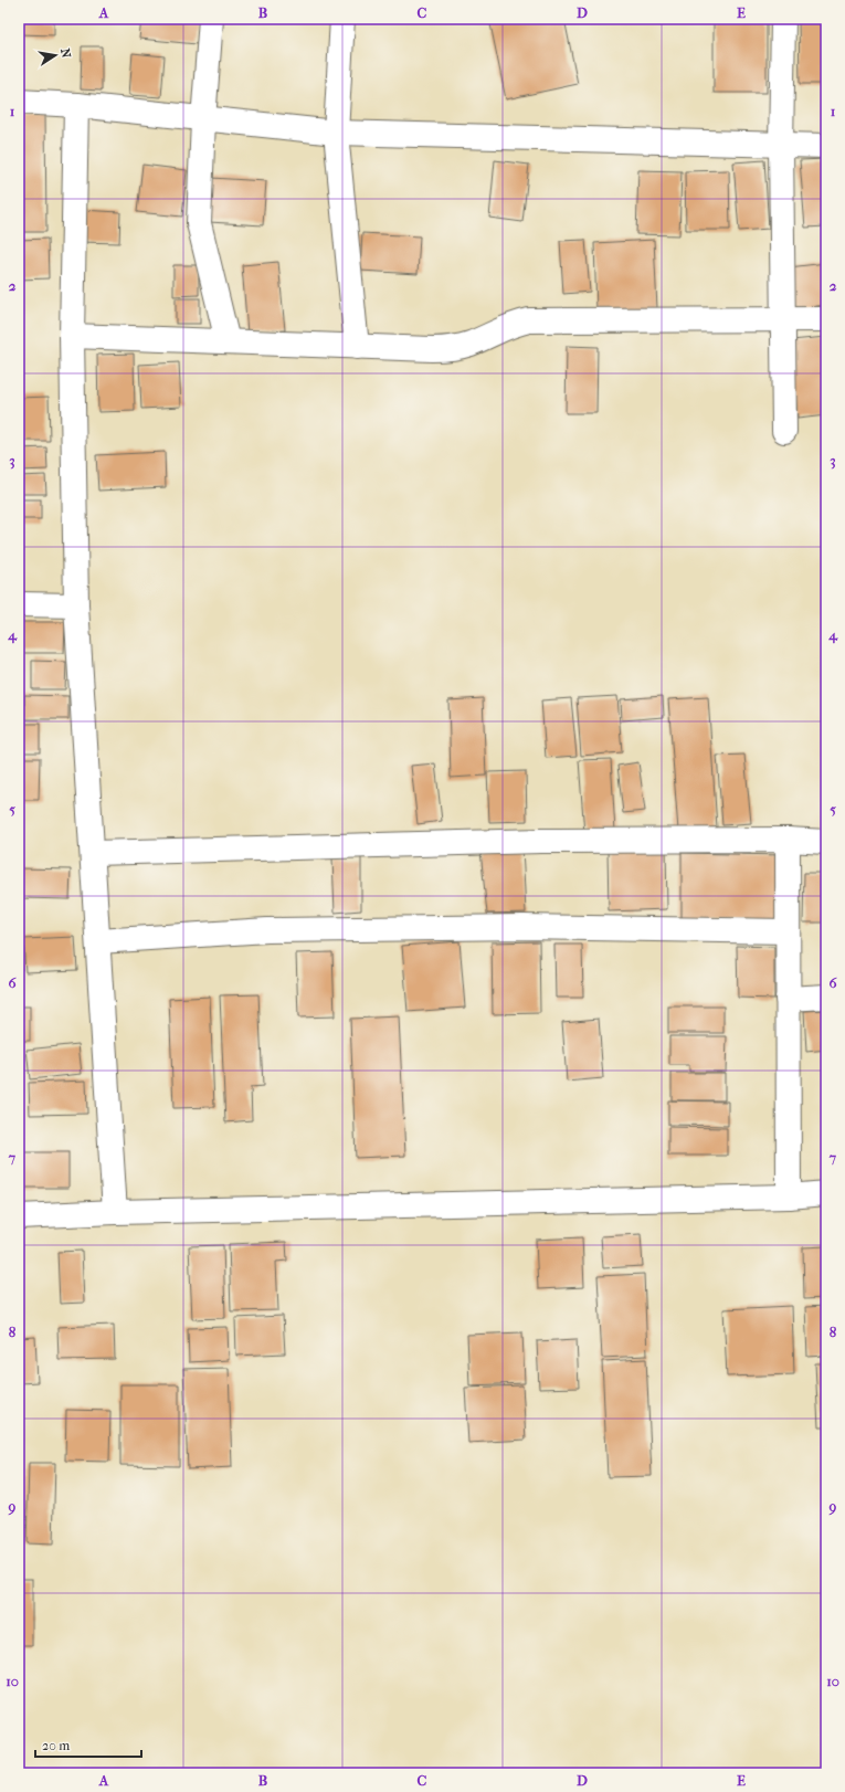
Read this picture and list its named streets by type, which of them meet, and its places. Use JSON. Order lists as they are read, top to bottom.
{
  "scale_bar": "20 m",
  "north": "right",
  "grid": {
    "columns": [
      "A",
      "B",
      "C",
      "D",
      "E"
    ],
    "rows": [
      "1",
      "2",
      "3",
      "4",
      "5",
      "6",
      "7",
      "8",
      "9",
      "10"
    ]
  }
}
